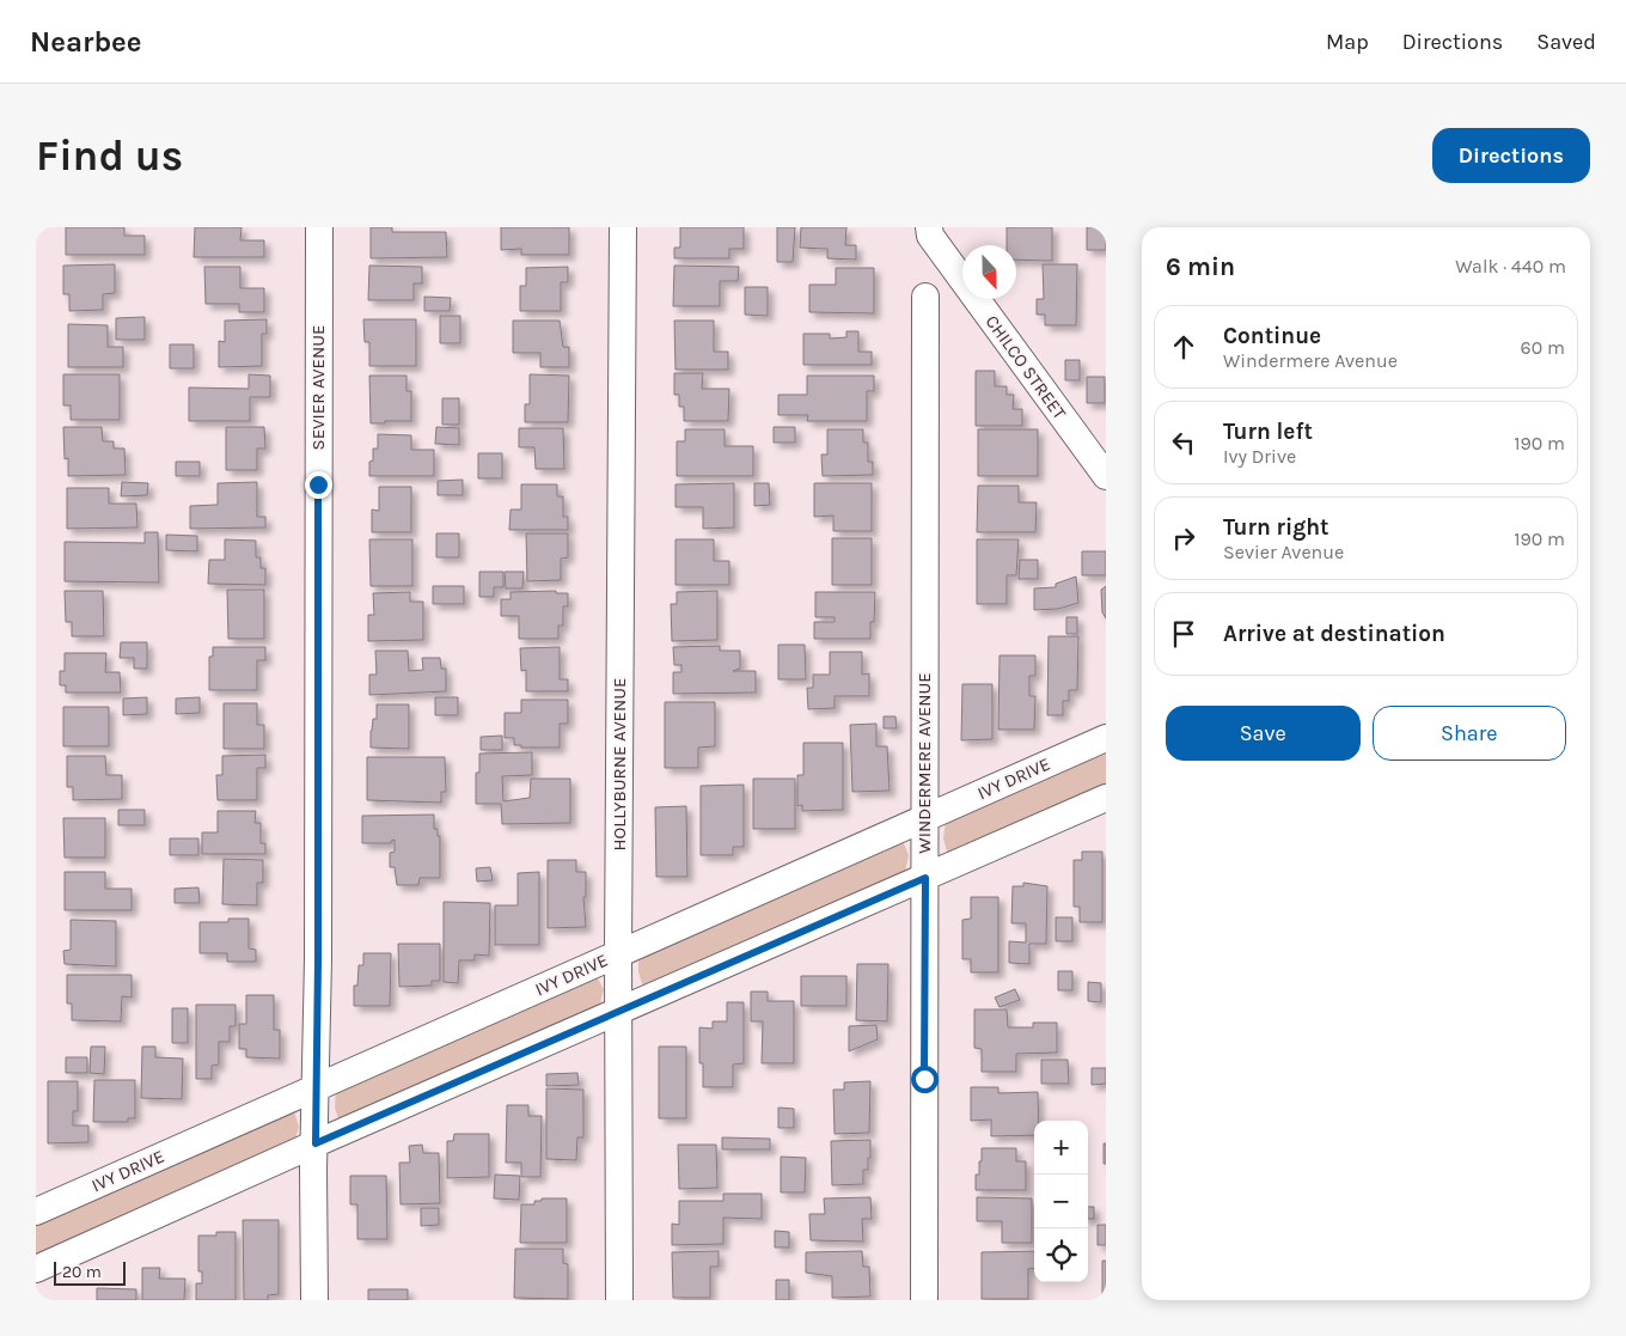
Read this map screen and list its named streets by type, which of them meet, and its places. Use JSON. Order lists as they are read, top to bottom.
{
  "streets": {
    "street": [
      "CHILCO STREET",
      "SEVIER AVENUE",
      "WINDERMERE AVENUE",
      "HOLLYBURNE AVENUE",
      "IVY DRIVE"
    ]
  },
  "crossings": [
    ["SEVIER AVENUE", "IVY DRIVE"],
    ["WINDERMERE AVENUE", "IVY DRIVE"],
    ["HOLLYBURNE AVENUE", "IVY DRIVE"]
  ],
  "scale_bar": "20 m",
  "north": "bottom",
  "page": {
    "header": "Nearbee",
    "nav": ["Map", "Directions", "Saved"],
    "buttons": [
      "Directions",
      ["Save", "Share"]
    ],
    "title": "Find us",
    "heading": ["6 min", "Walk · 440 m"],
    "list": [
      ["Continue", "Windermere Avenue", "60 m"],
      ["Turn left", "Ivy Drive", "190 m"],
      ["Turn right", "Sevier Avenue", "190 m"],
      "Arrive at destination"
    ],
    "map_buttons": ["+", "−"],
    "scale": "20 m"
  }
}
